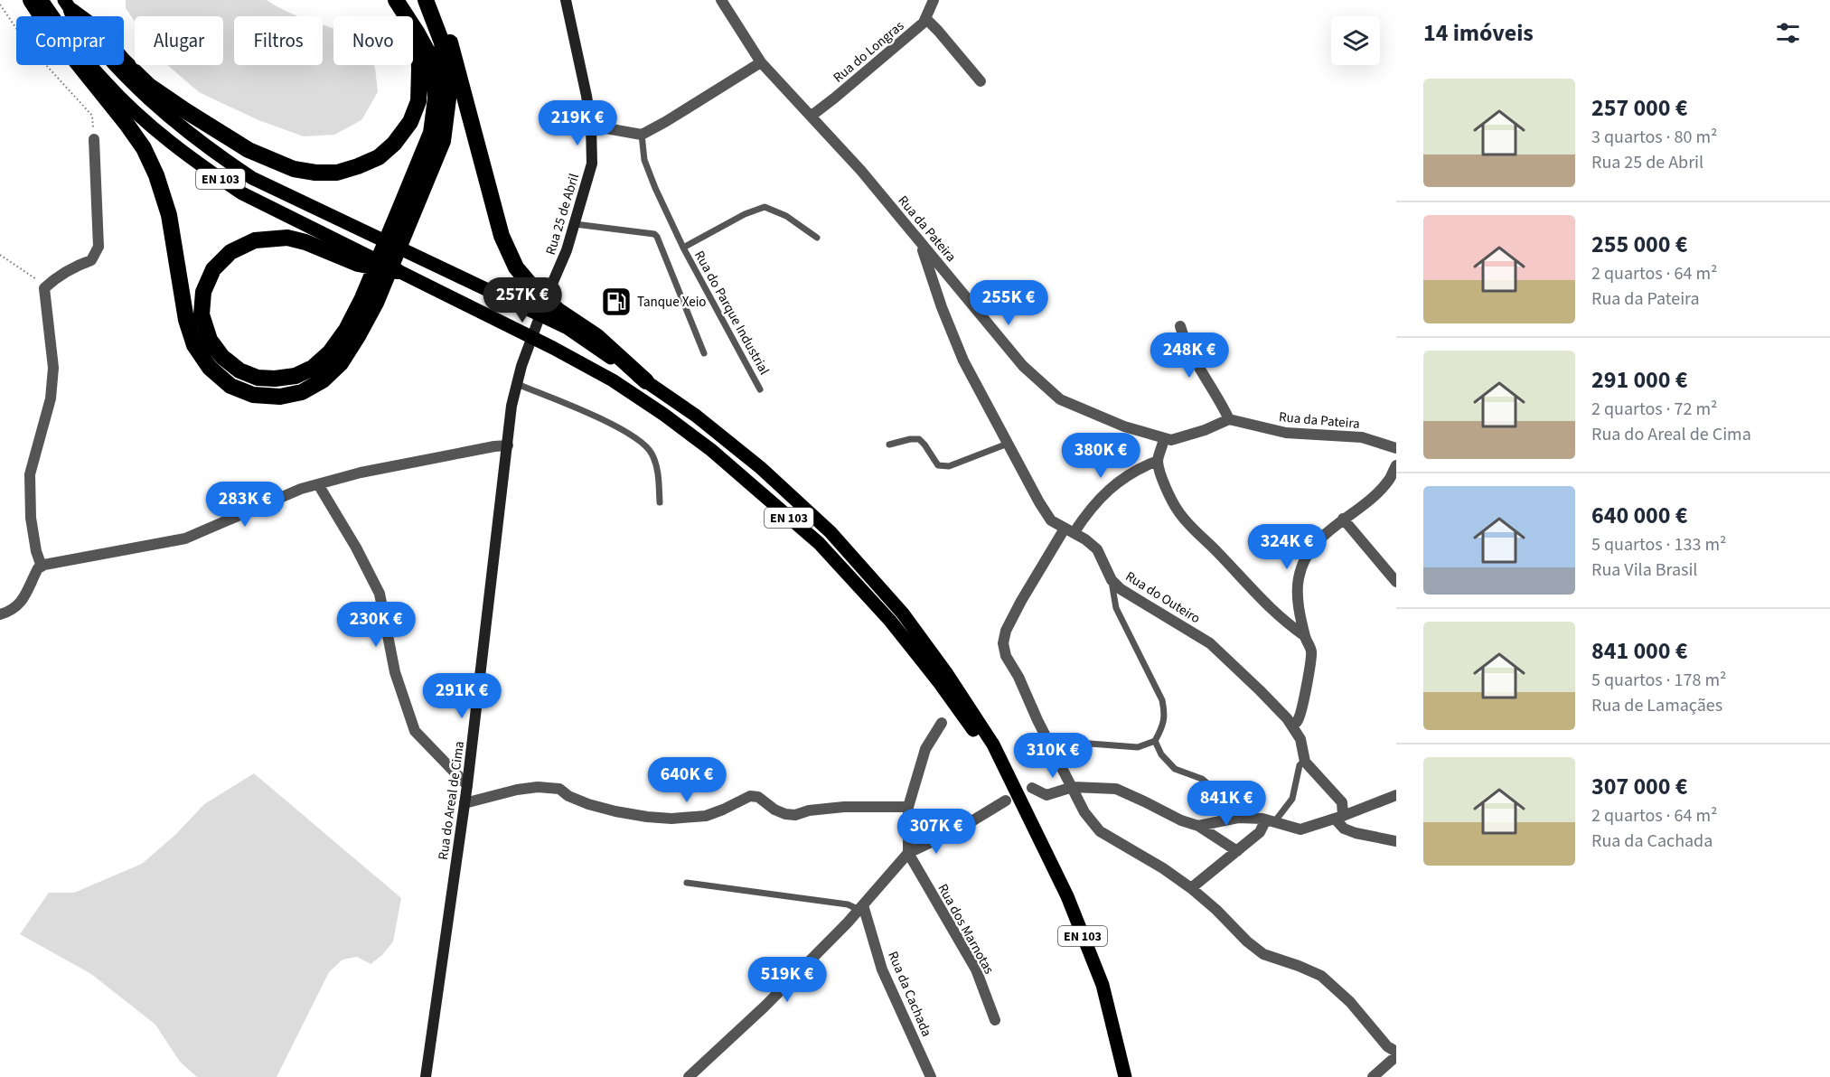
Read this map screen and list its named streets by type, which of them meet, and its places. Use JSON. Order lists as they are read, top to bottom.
{
  "streets": {
    "main road": ["EN 103", "Rua 25 de Abril", "Rua do Areal de Cima"],
    "street": [
      "Rua do Longras",
      "Rua da Pateira",
      "Rua do Outeiro",
      "Rua dos Marnotas",
      "Rua da Cachada"
    ],
    "lane": ["Rua do Parque Industrial"]
  },
  "crossings": [
    ["Rua do Longras", "Rua da Pateira"],
    ["Rua 25 de Abril", "Rua do Areal de Cima"],
    ["Rua da Pateira", "Rua do Outeiro"]
  ],
  "places": {
    "fuel station": ["Tanque Xeio"]
  },
  "page": {
    "heading": "14 imóveis",
    "chip": [
      "Comprar",
      "Alugar",
      "Filtros",
      "Novo"
    ],
    "list": [
      {
        "name": "257 000 €",
        "note": "3 quartos · 80 m² · Rua 25 de Abril"
      },
      {
        "name": "255 000 €",
        "note": "2 quartos · 64 m² · Rua da Pateira"
      },
      {
        "name": "291 000 €",
        "note": "2 quartos · 72 m² · Rua do Areal de Cima"
      },
      {
        "name": "640 000 €",
        "note": "5 quartos · 133 m² · Rua Vila Brasil"
      },
      {
        "name": "841 000 €",
        "note": "5 quartos · 178 m² · Rua de Lamaçães"
      },
      {
        "name": "307 000 €",
        "note": "2 quartos · 64 m² · Rua da Cachada"
      }
    ],
    "price": [
      "219K €",
      "257K €",
      "255K €",
      "248K €",
      "380K €",
      "283K €",
      "324K €",
      "230K €",
      "291K €",
      "310K €",
      "640K €",
      "841K €",
      "307K €",
      "519K €"
    ]
  }
}
